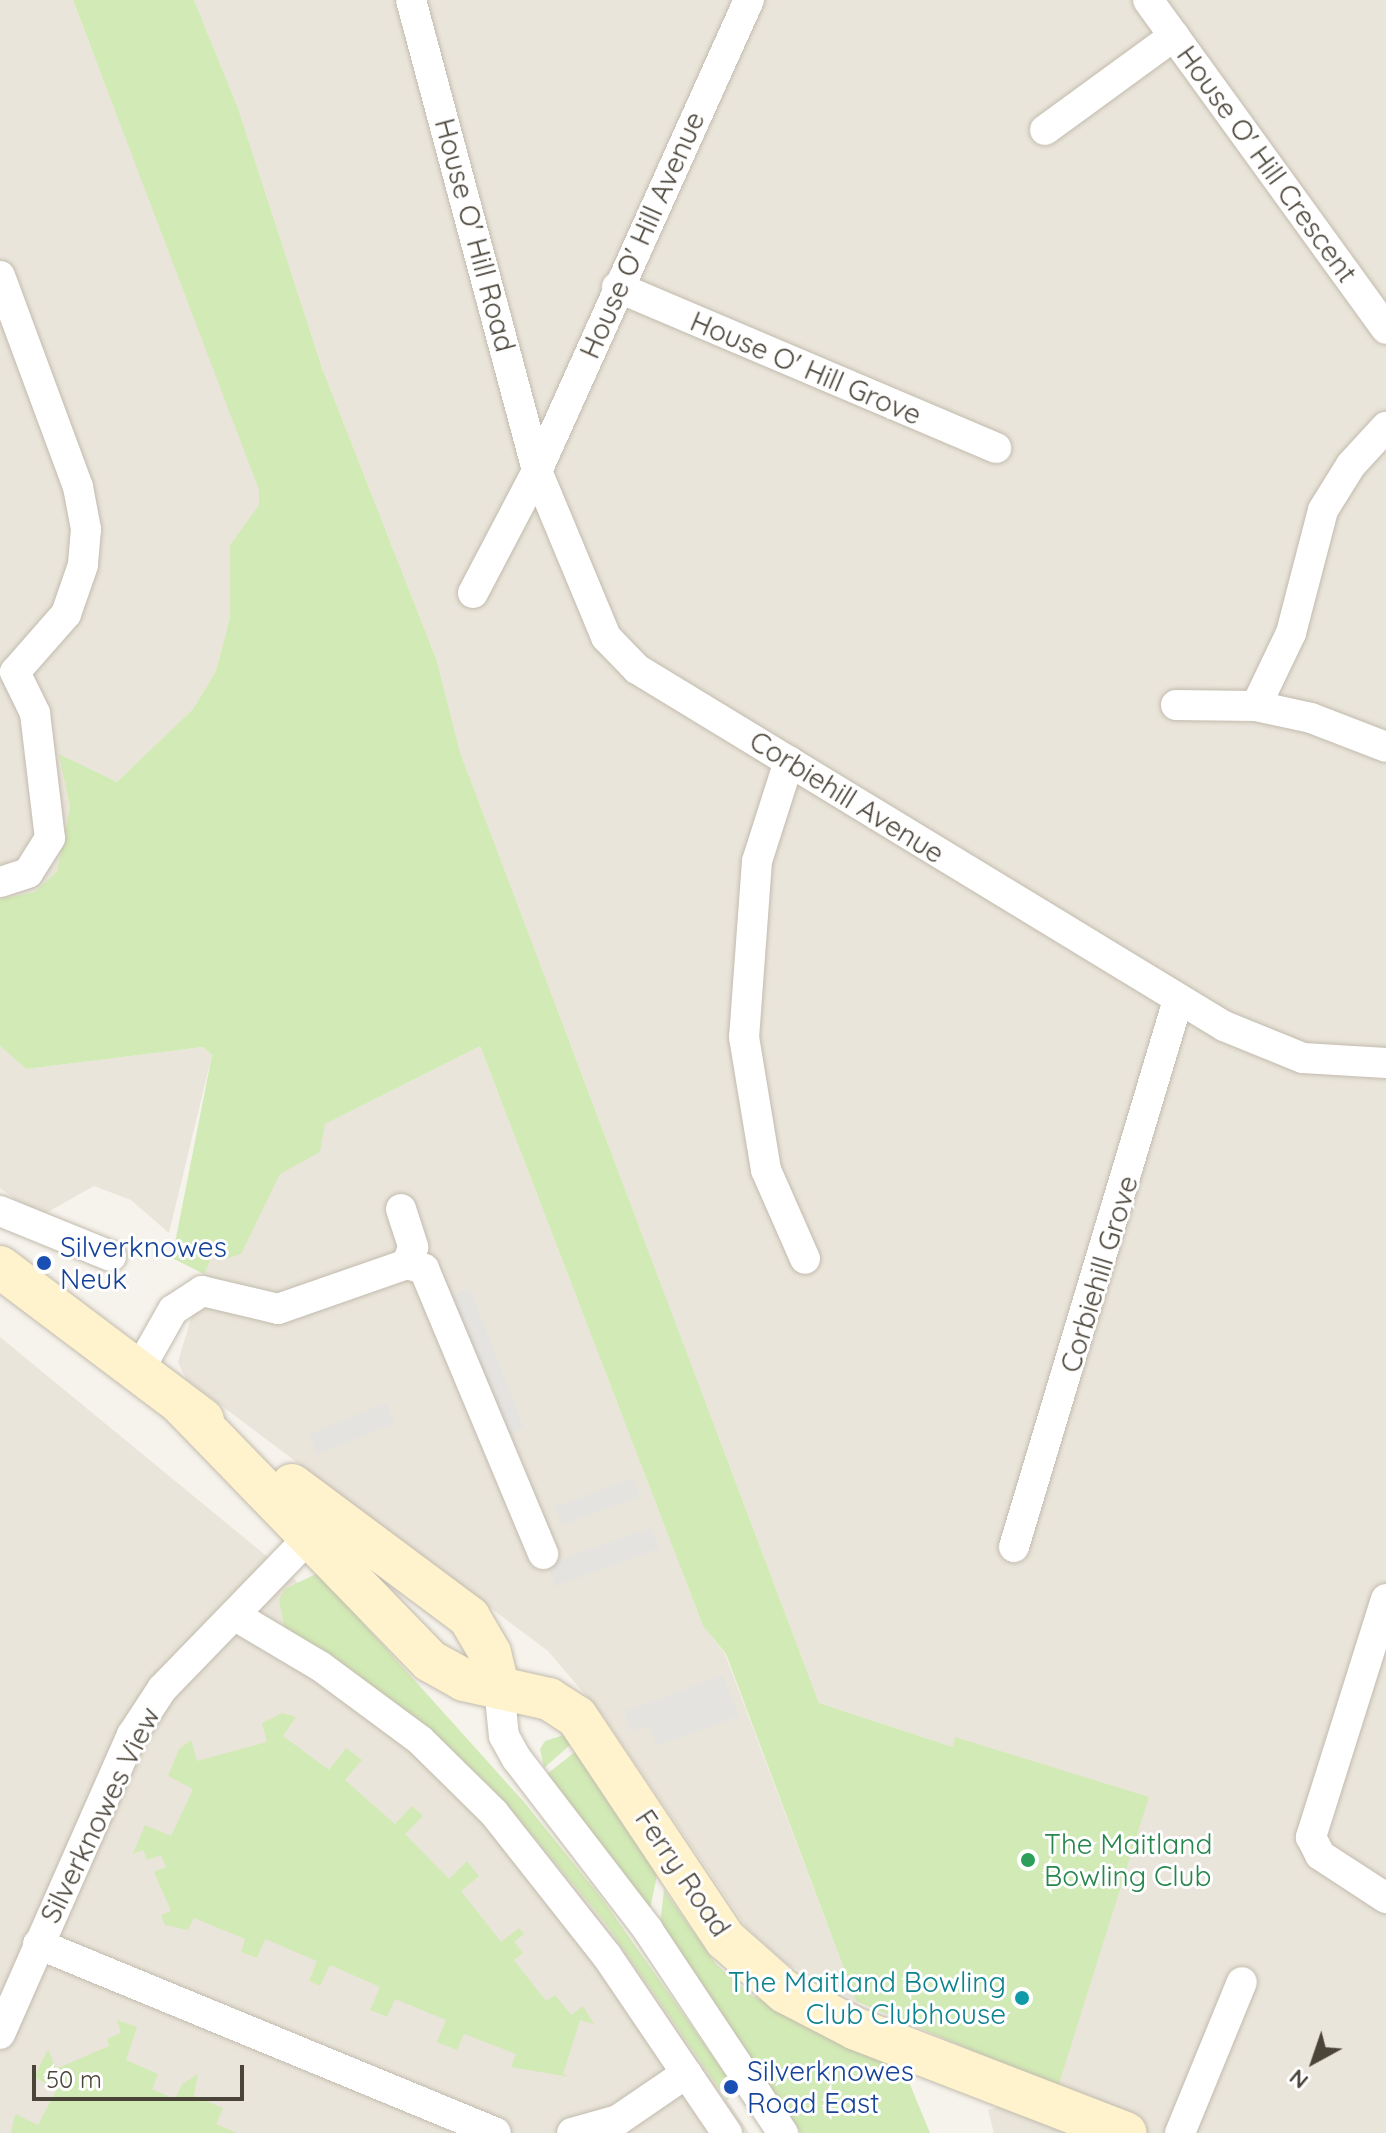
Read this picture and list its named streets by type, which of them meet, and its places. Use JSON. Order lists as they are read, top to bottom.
{
  "streets": {
    "main road": ["Ferry Road"],
    "street": [
      "House O' Hill Crescent",
      "House O' Hill Road",
      "House O' Hill Avenue",
      "House O' Hill Grove",
      "Corbiehill Avenue",
      "Corbiehill Grove",
      "Silverknowes View"
    ]
  },
  "crossings": [
    ["House O' Hill Road", "House O' Hill Avenue"],
    ["House O' Hill Road", "Corbiehill Avenue"],
    ["House O' Hill Avenue", "House O' Hill Grove"],
    ["House O' Hill Avenue", "Corbiehill Avenue"],
    ["Corbiehill Avenue", "Corbiehill Grove"],
    ["Silverknowes View", "Ferry Road"]
  ],
  "places": [
    "Silverknowes Neuk",
    "The Maitland Bowling Club",
    "The Maitland Bowling Club Clubhouse",
    "Silverknowes Road East"
  ],
  "scale_bar": "50 m",
  "north": "bottom left"
}
